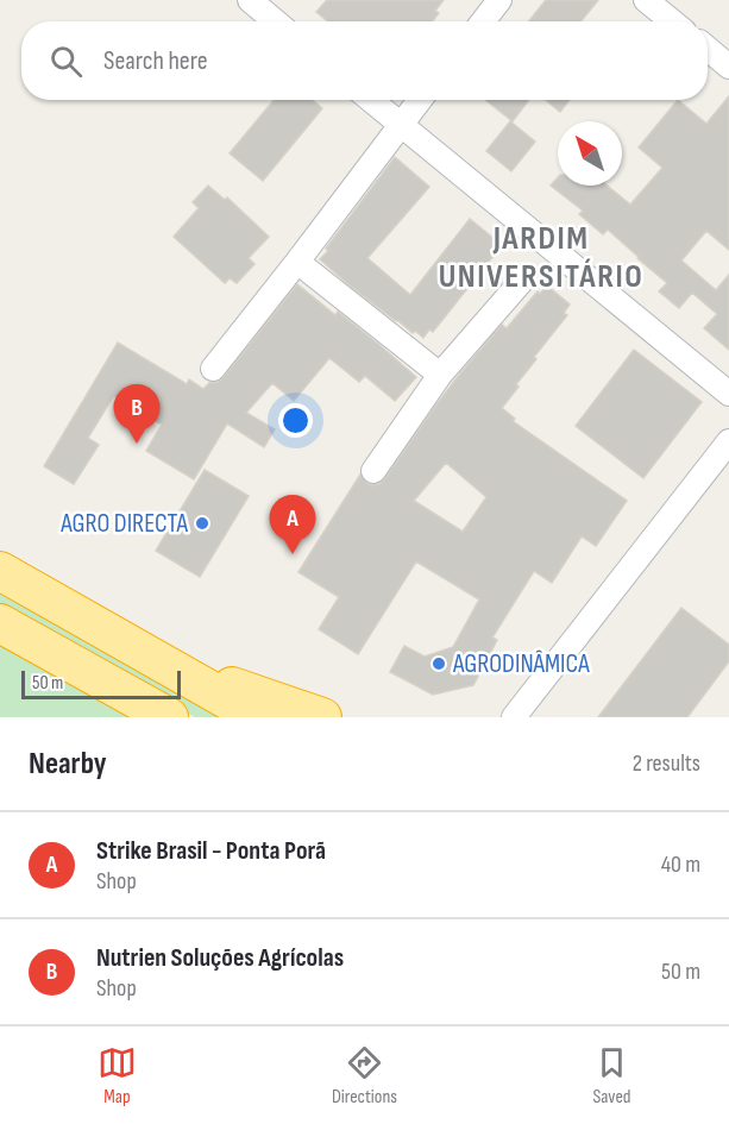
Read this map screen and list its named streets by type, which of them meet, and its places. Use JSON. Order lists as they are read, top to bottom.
{
  "districts": ["JARDIM UNIVERSITÁRIO"],
  "places": ["AGRO DIRECTA", "AGRODINÂMICA"],
  "scale_bar": "50 m",
  "north": "top left",
  "page": {
    "search": "Search here",
    "pins": ["B", "A"],
    "scale": "50 m",
    "heading": ["Nearby", "2 results"],
    "list": [
      {
        "mark": "A",
        "name": "Strike Brasil - Ponta Porã",
        "note": "Shop",
        "value": "40 m"
      },
      {
        "mark": "B",
        "name": "Nutrien Soluções Agrícolas",
        "note": "Shop",
        "value": "50 m"
      }
    ],
    "nav": ["Map", "Directions", "Saved"]
  }
}
